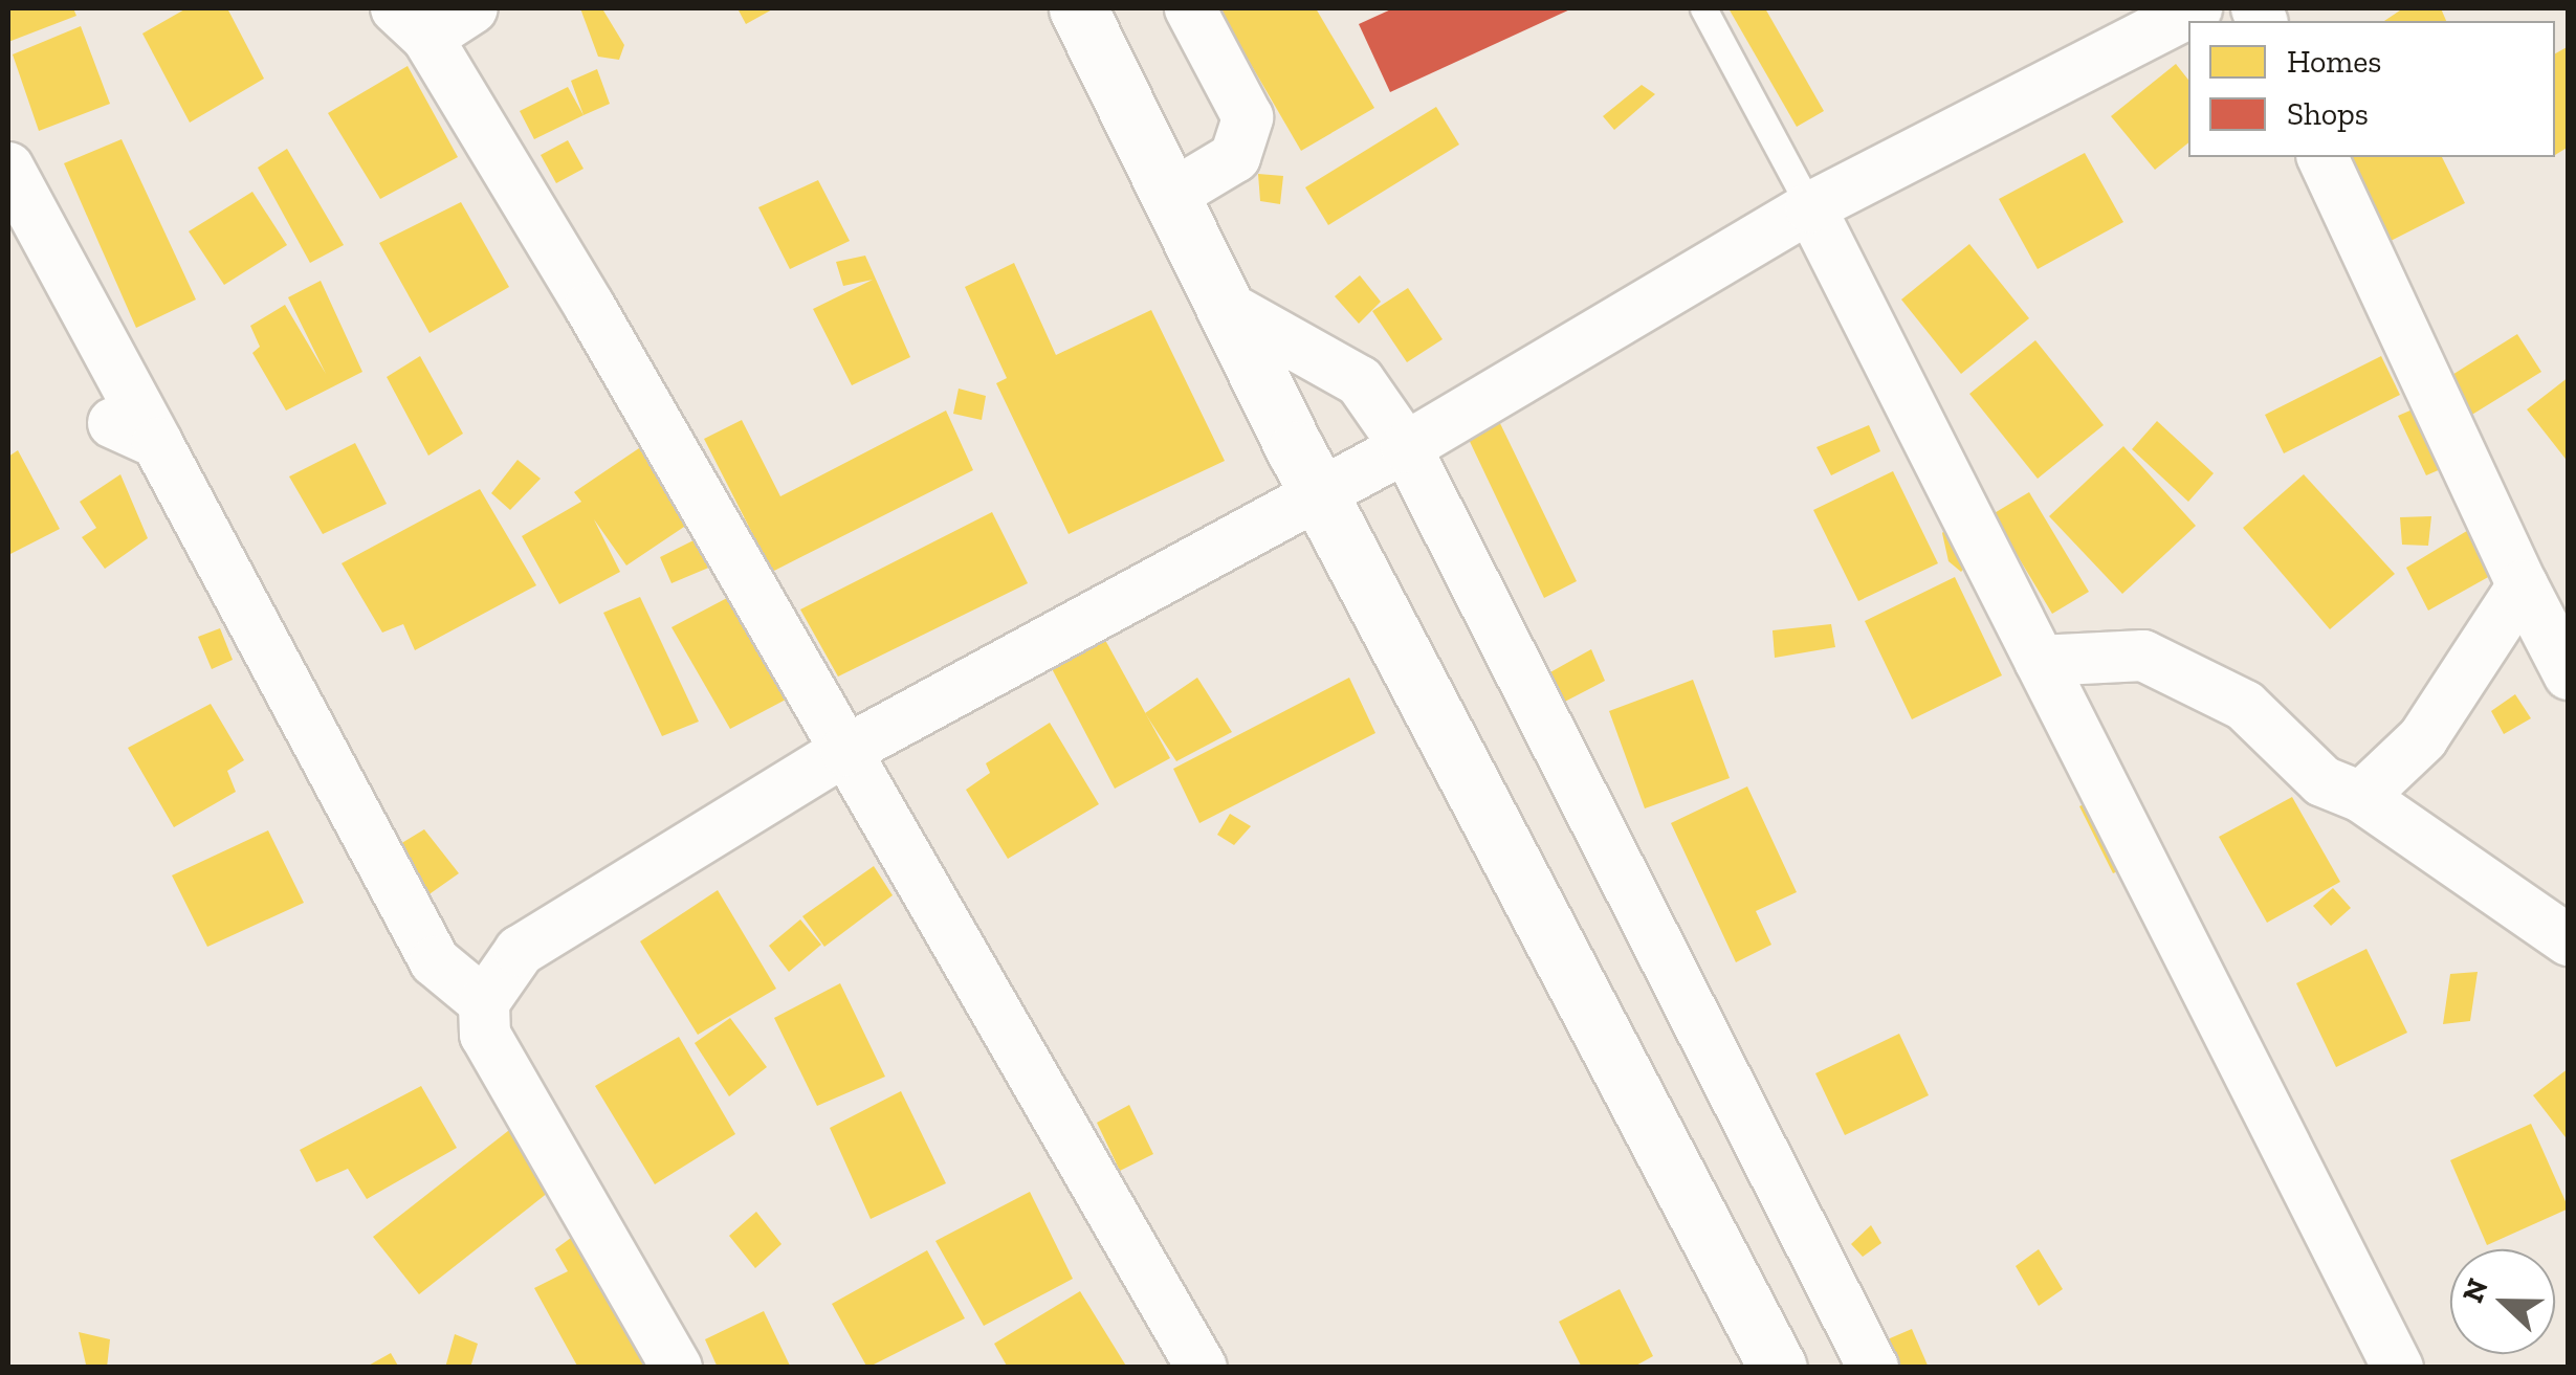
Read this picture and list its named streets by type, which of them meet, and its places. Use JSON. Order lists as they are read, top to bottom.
{
  "legend": ["Homes", "Shops"],
  "north": "left"
}
